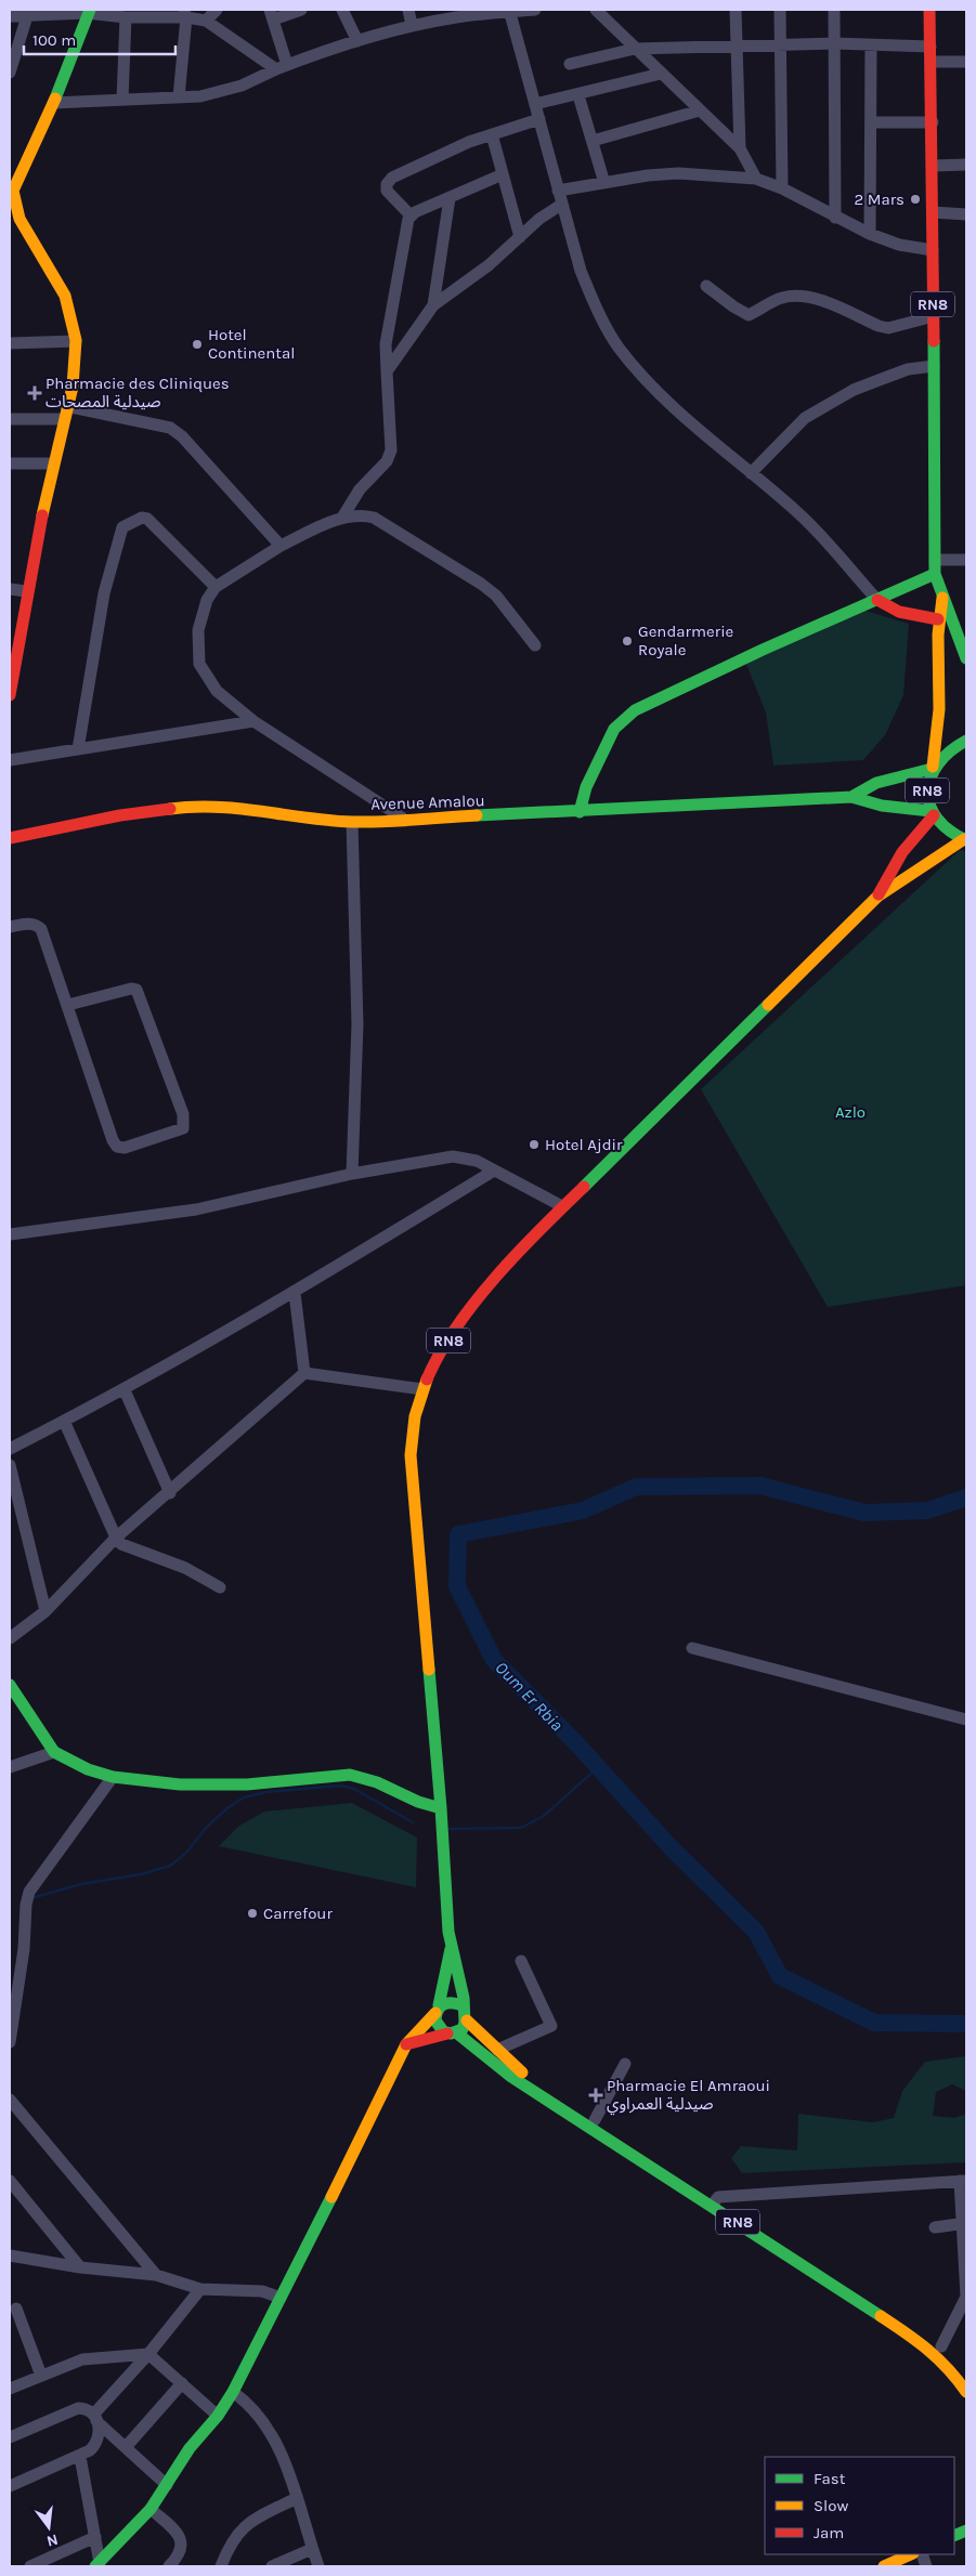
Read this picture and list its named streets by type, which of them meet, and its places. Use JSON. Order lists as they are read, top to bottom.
{
  "streets": {
    "main road": ["RN8", "Avenue Amalou"]
  },
  "water": ["Oum Er Rbia"],
  "parks": ["Azlo"],
  "places": {
    "other": [
      "2 Mars",
      "Hotel Continental",
      "Gendarmerie Royale",
      "Hotel Ajdir",
      "Carrefour"
    ],
    "health": ["Pharmacie des Cliniques صيدلية المصحات", "Pharmacie El Amraoui صيدلية العمراوي"]
  },
  "legend": ["Fast", "Slow", "Jam"],
  "scale_bar": "100 m",
  "north": "bottom"
}
